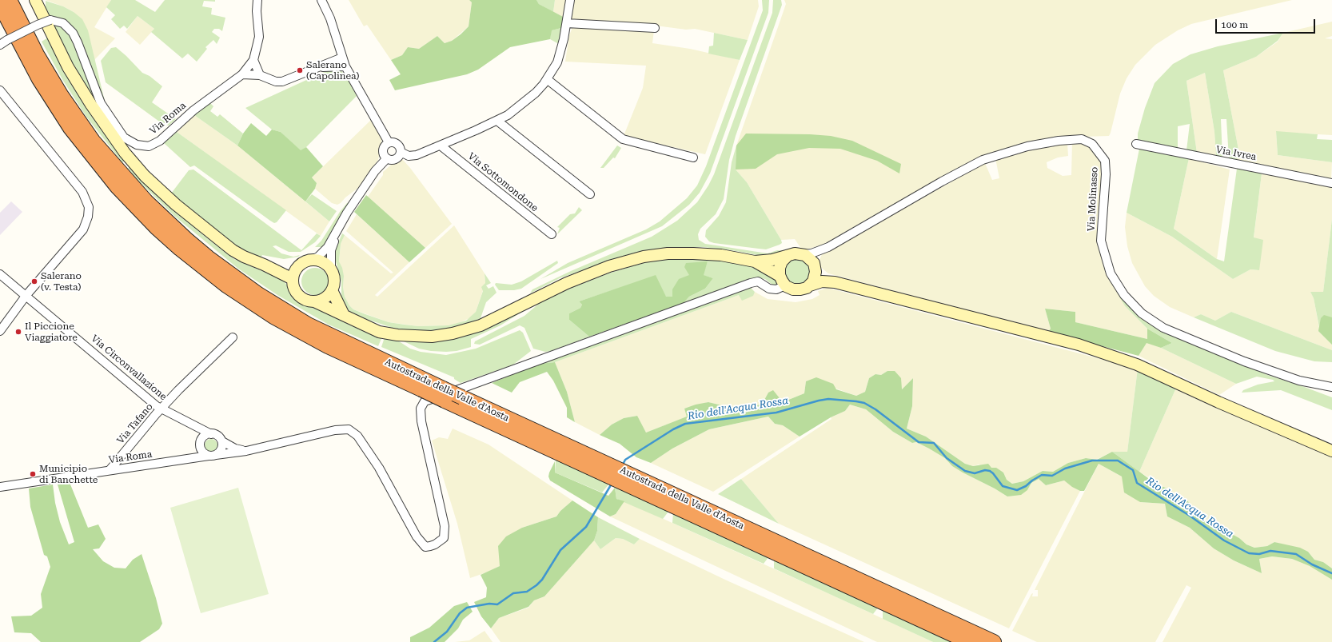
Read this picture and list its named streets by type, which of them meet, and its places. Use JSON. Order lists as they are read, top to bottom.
{
  "streets": {
    "highway": ["Autostrada della Valle d'Aosta"],
    "street": [
      "Via Roma",
      "Via Ivrea",
      "Via Sottomondone",
      "Via Molinasso",
      "Via Circonvallazione",
      "Via Tafano"
    ]
  },
  "crossings": [
    ["Via Roma", "Via Circonvallazione"],
    ["Via Roma", "Via Tafano"],
    ["Via Circonvallazione", "Via Tafano"]
  ],
  "water": ["Rio dell'Acqua Rossa"],
  "places": [
    "Salerano (Capolinea)",
    "Salerano (v. Testa)",
    "Il Piccione Viaggiatore",
    "Municipio di Banchette"
  ],
  "scale_bar": "100 m"
}
